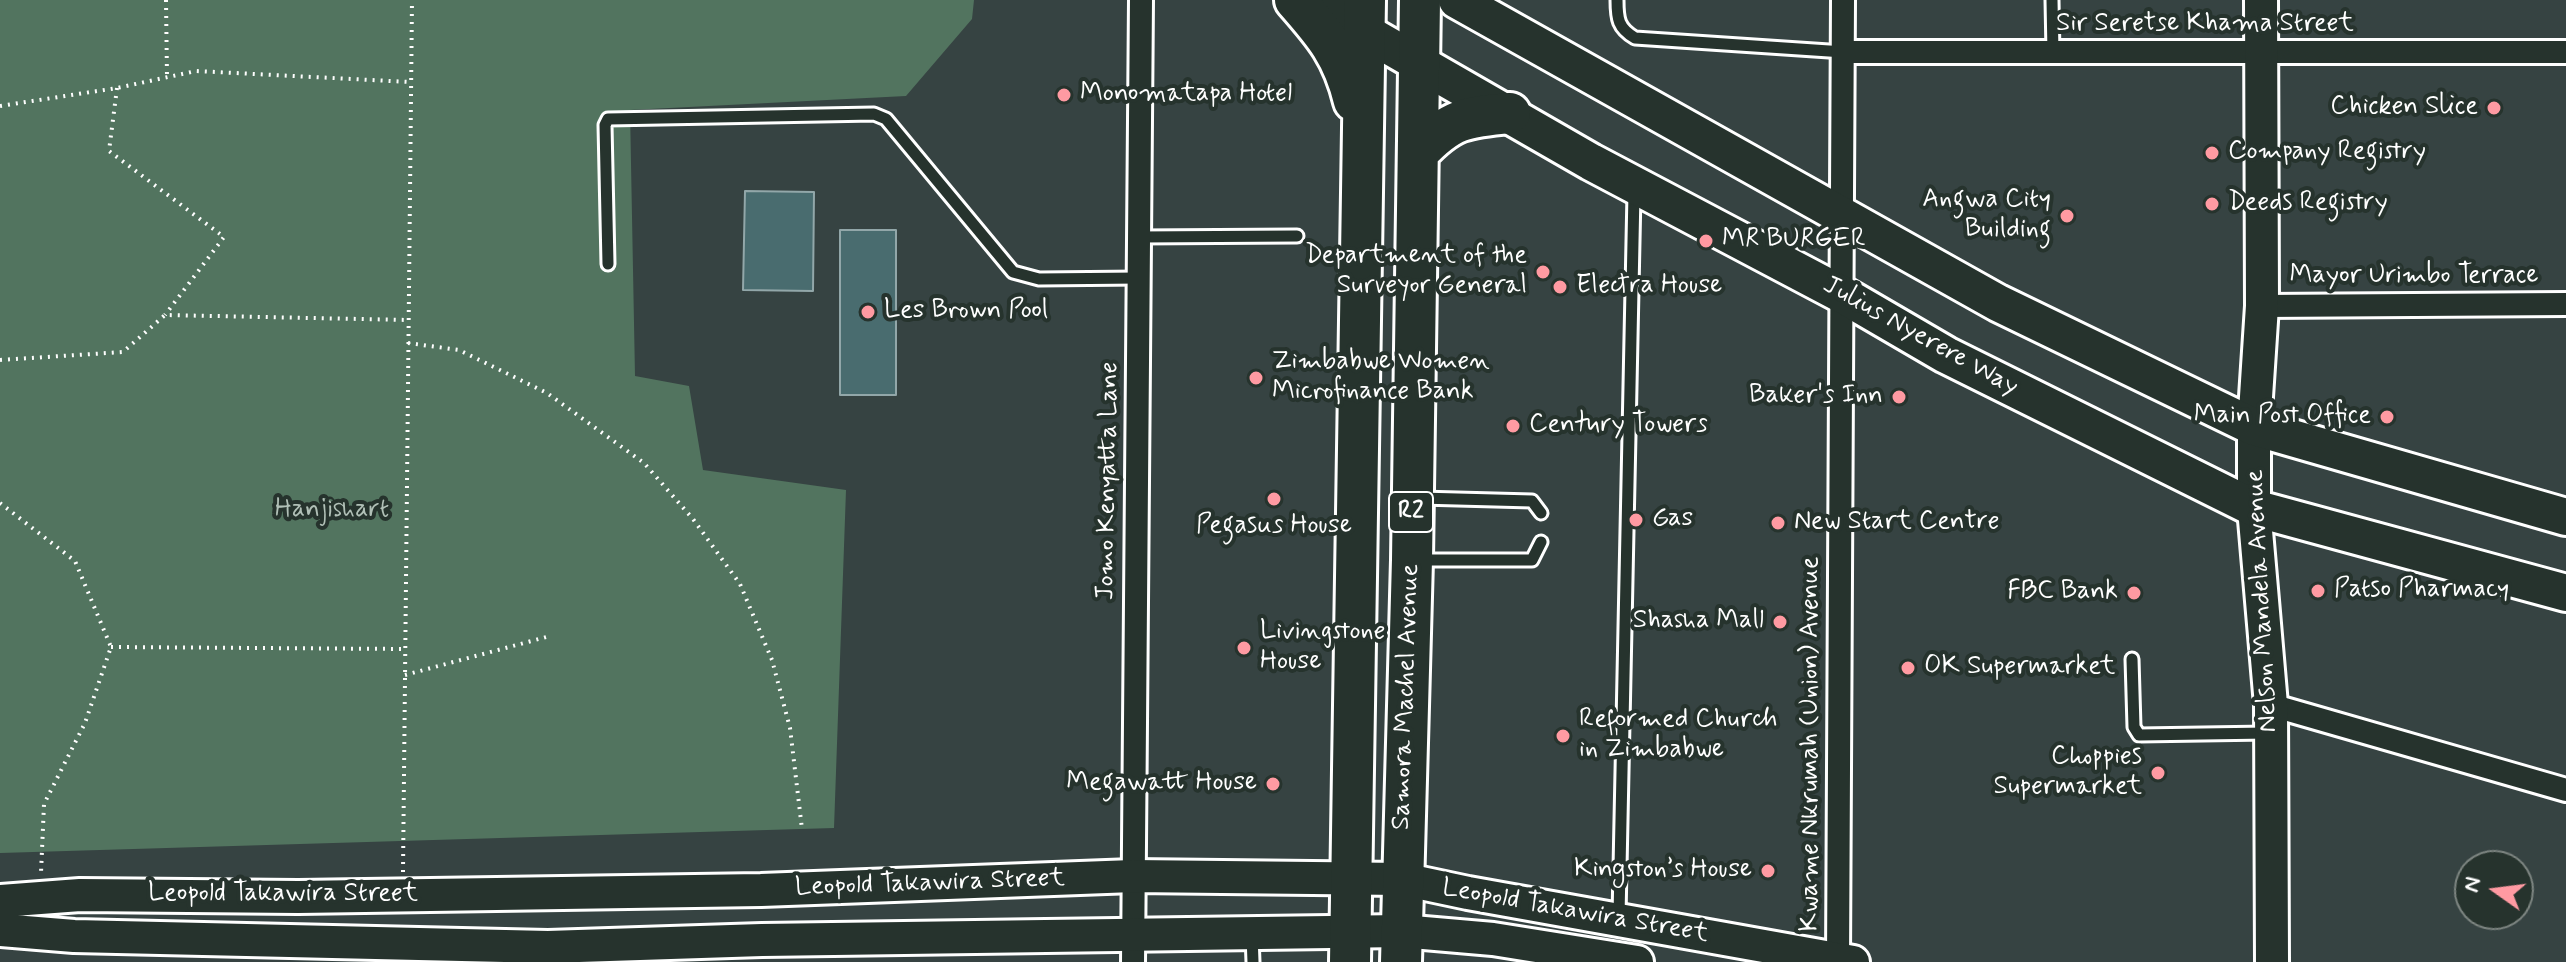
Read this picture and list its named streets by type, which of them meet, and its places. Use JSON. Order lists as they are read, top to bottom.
{
  "streets": {
    "highway": ["R2", "Samora Machel Avenue"],
    "main road": ["Julius Nyerere Way", "Nelson Mandela Avenue", "Leopold Takawira Street"],
    "street": [
      "Sir Seretse Khama Street",
      "Mayor Urimbo Terrace",
      "Jomo Kenyatta Lane",
      "Kwame Nkrumah (Union) Avenue"
    ]
  },
  "crossings": [
    ["Sir Seretse Khama Street", "Nelson Mandela Avenue"],
    ["Sir Seretse Khama Street", "Kwame Nkrumah (Union) Avenue"],
    ["Mayor Urimbo Terrace", "Nelson Mandela Avenue"],
    ["Julius Nyerere Way", "Nelson Mandela Avenue"],
    ["Julius Nyerere Way", "Samora Machel Avenue"],
    ["Julius Nyerere Way", "Kwame Nkrumah (Union) Avenue"],
    ["Jomo Kenyatta Lane", "Leopold Takawira Street"],
    ["Samora Machel Avenue", "Leopold Takawira Street"],
    ["Kwame Nkrumah (Union) Avenue", "Leopold Takawira Street"]
  ],
  "parks": ["Hanjishart"],
  "places": [
    "Monomatapa Hotel",
    "Chicken Slice",
    "Company Registry",
    "Deeds Registry",
    "Angwa City Building",
    "MR BURGER",
    "Department of the Surveyor General",
    "Electra House",
    "Les Brown Pool",
    "Zimbabwe Women Microfinance Bank",
    "Baker's Inn",
    "Main Post Office",
    "Century Towers",
    "Pegasus House",
    "Gas",
    "New Start Centre",
    "Patso Pharmacy",
    "FBC Bank",
    "Shasha Mall",
    "Livingstone House",
    "OK Supermarket",
    "Reformed Church in Zimbabwe",
    "Choppies Supermarket",
    "Megawatt House",
    "Kingston’s House"
  ],
  "north": "left"
}
